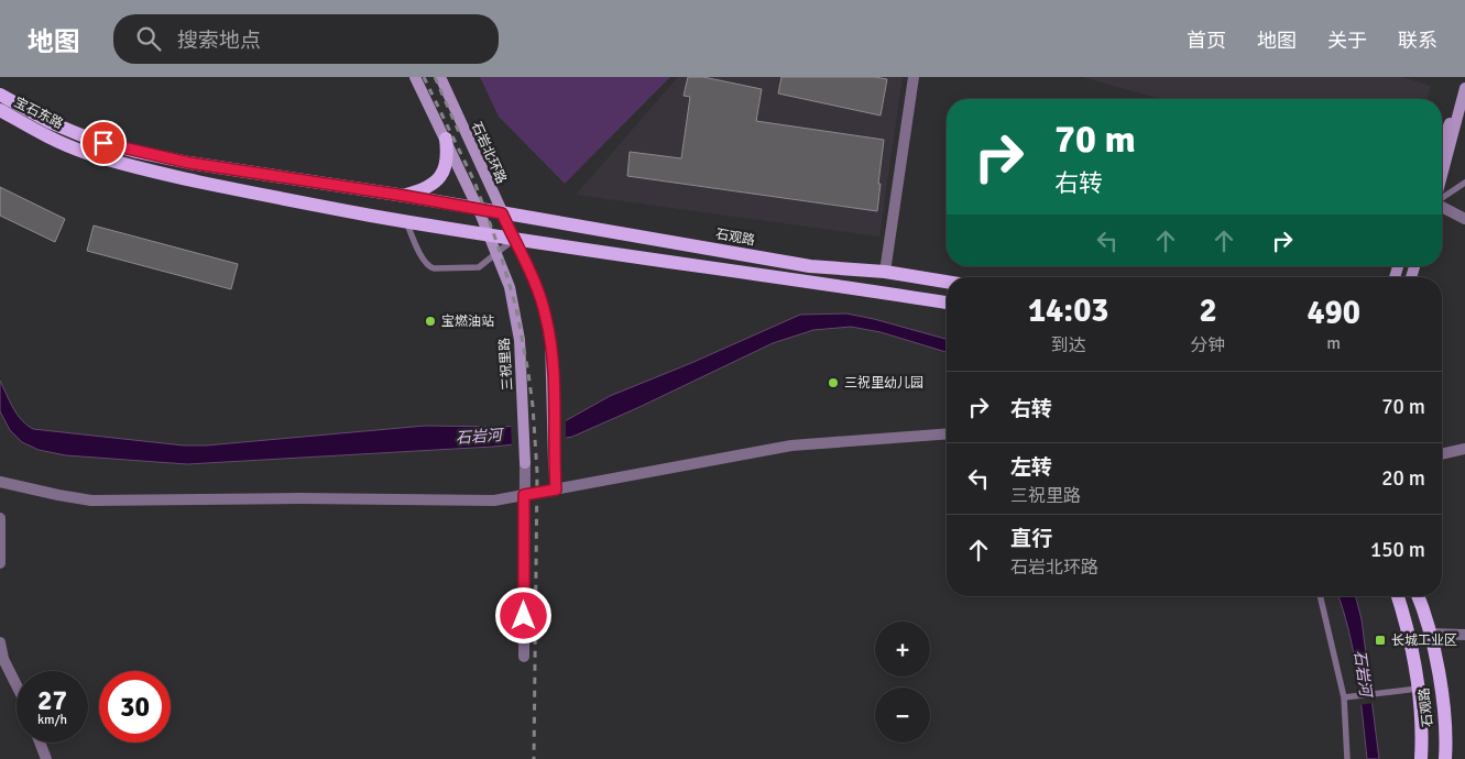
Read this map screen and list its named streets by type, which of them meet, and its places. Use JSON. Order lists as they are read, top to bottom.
{
  "streets": {
    "main road": ["宝石东路", "石观路"],
    "street": ["石岩北环路", "三祝里路"]
  },
  "crossings": [
    ["宝石东路", "石岩北环路"],
    ["宝石东路", "石观路"],
    ["宝石东路", "三祝里路"],
    ["石岩北环路", "石观路"]
  ],
  "water": ["石岩河"],
  "places": {
    "other": ["宝燃油站", "三祝里幼儿园"],
    "transit": ["长城工业区"]
  },
  "page": {
    "header": "地图",
    "search": "搜索地点",
    "nav": [
      "首页",
      "地图",
      "关于",
      "联系"
    ],
    "turn": ["70 m", "右转"],
    "eta": [
      "14:03",
      "到达",
      "2",
      "分钟",
      "490",
      "m"
    ],
    "list": [
      {
        "name": "右转",
        "value": "70 m"
      },
      {
        "name": "左转",
        "note": "三祝里路",
        "value": "20 m"
      },
      {
        "name": "直行",
        "note": "石岩北环路",
        "value": "150 m"
      }
    ],
    "map_buttons": ["+", "−"],
    "speed": "27 km/h",
    "limit": "30"
  }
}
